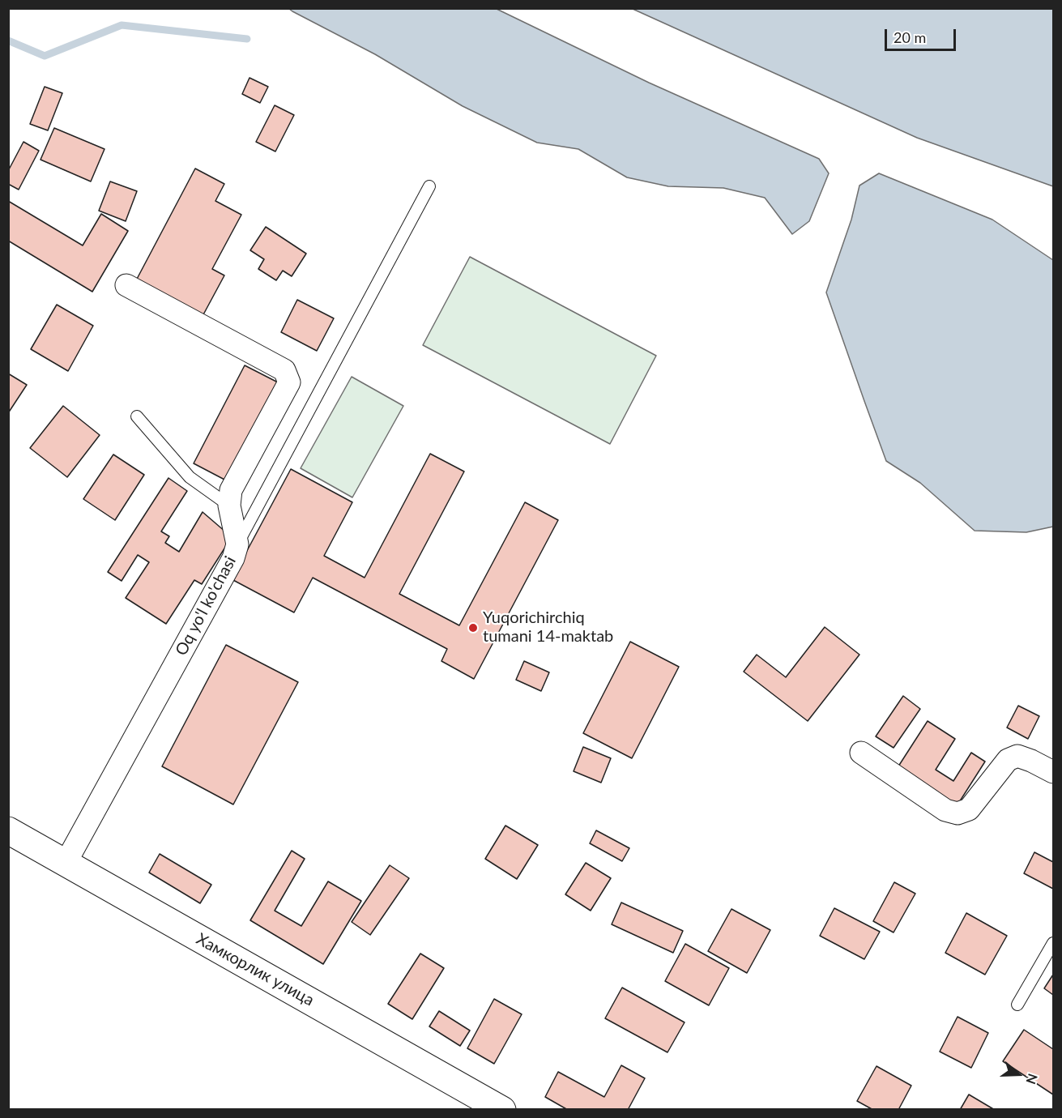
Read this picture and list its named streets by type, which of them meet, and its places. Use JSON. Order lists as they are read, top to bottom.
{
  "streets": {
    "main road": ["Хамкорлик улица"],
    "street": ["Oq yo'l ko'chasi"]
  },
  "crossings": [
    ["Oq yo'l ko'chasi", "Хамкорлик улица"]
  ],
  "places": ["Yuqorichirchiq tumani 14-maktab"],
  "scale_bar": "20 m",
  "north": "right"
}
